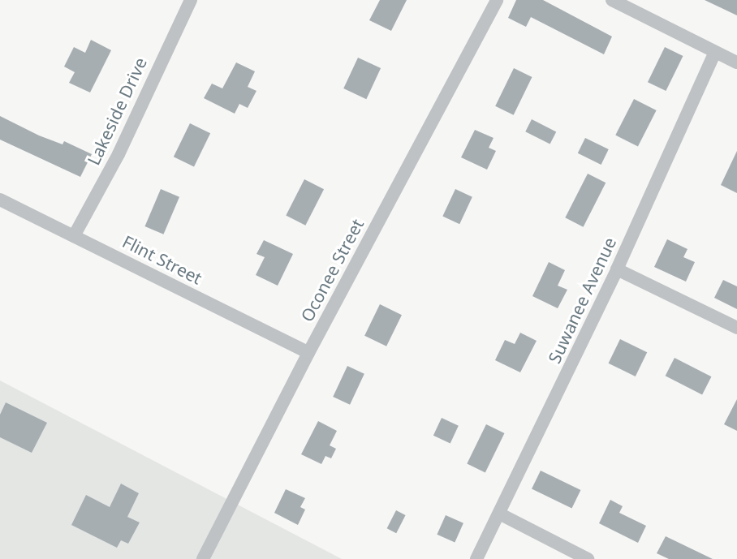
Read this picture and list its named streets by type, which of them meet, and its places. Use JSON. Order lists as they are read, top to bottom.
{
  "streets": {
    "street": [
      "Lakeside Drive",
      "Flint Street",
      "Oconee Street",
      "Suwanee Avenue"
    ]
  },
  "crossings": [
    ["Lakeside Drive", "Flint Street"],
    ["Flint Street", "Oconee Street"]
  ]
}
